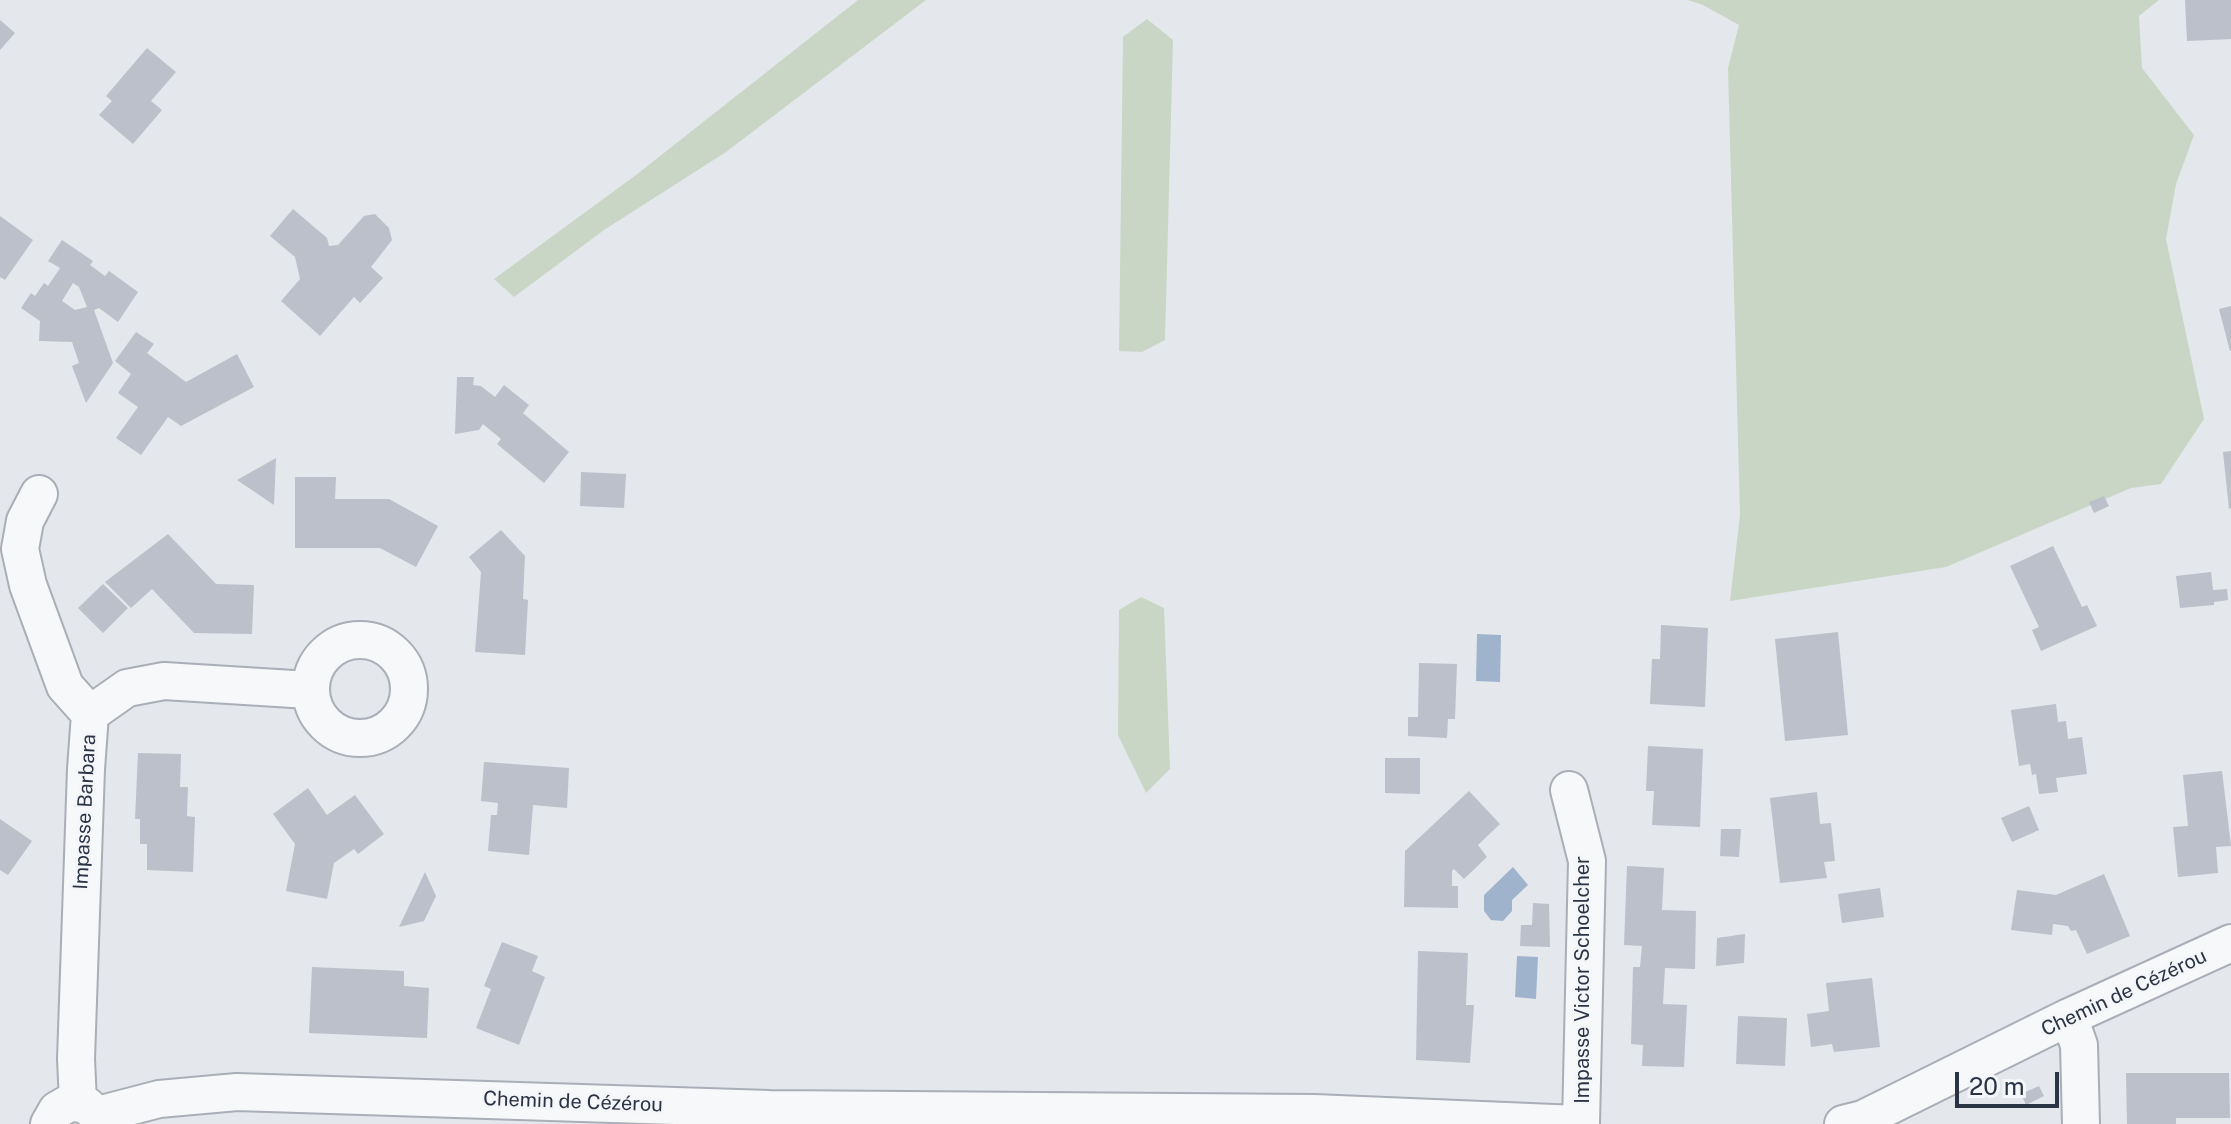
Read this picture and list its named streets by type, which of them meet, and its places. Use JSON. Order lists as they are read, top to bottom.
{
  "streets": {
    "street": ["Impasse Barbara", "Impasse Victor Schoelcher", "Chemin de Cézérou"]
  },
  "crossings": [
    ["Impasse Barbara", "Chemin de Cézérou"],
    ["Impasse Victor Schoelcher", "Chemin de Cézérou"]
  ],
  "scale_bar": "20 m"
}
